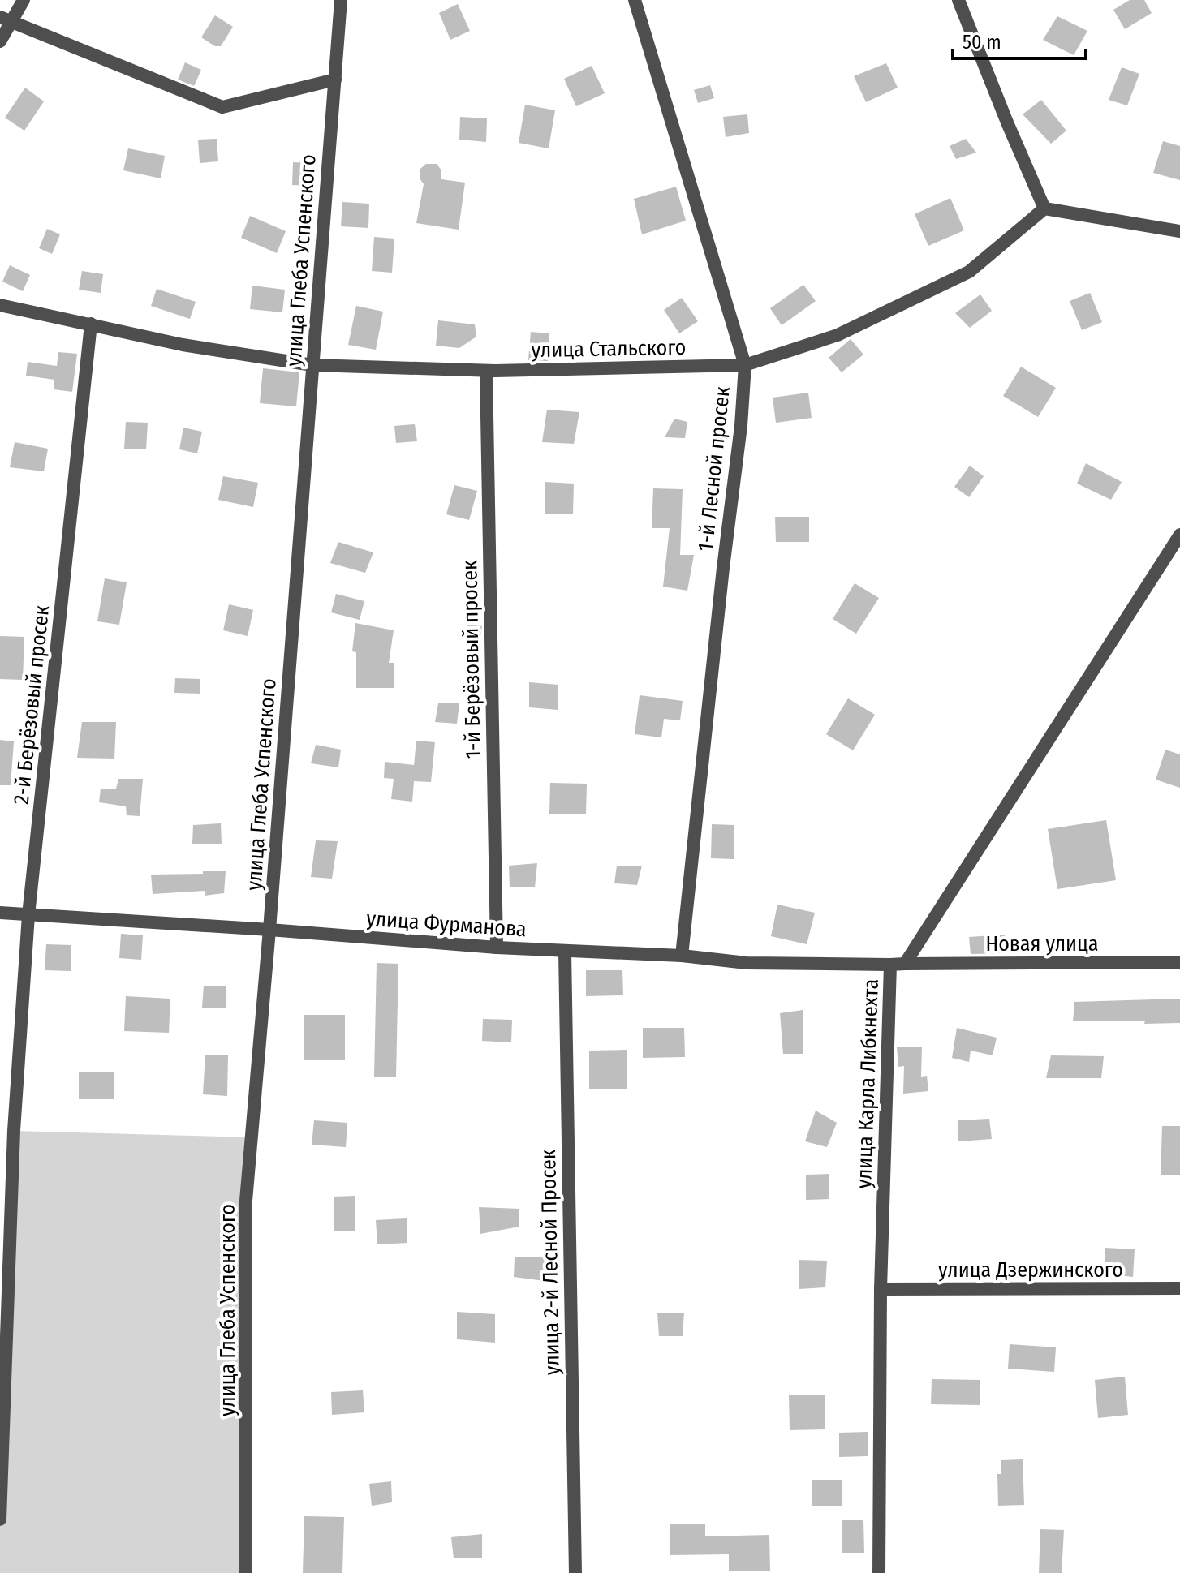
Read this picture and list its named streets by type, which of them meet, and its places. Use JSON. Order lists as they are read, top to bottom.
{
  "streets": {
    "street": [
      "улица Глеба Успенского",
      "улица Стальского",
      "1-й Лесной просек",
      "1-й Берёзовый просек",
      "2-й Берёзовый просек",
      "улица Фурманова",
      "Новая улица",
      "улица Карла Либкнехта",
      "улица 2-й Лесной Просек",
      "улица Дзержинского"
    ]
  },
  "crossings": [
    ["улица Глеба Успенского", "улица Стальского"],
    ["улица Глеба Успенского", "улица Фурманова"],
    ["улица Стальского", "1-й Лесной просек"],
    ["улица Стальского", "1-й Берёзовый просек"],
    ["улица Стальского", "2-й Берёзовый просек"],
    ["1-й Лесной просек", "улица Фурманова"],
    ["1-й Берёзовый просек", "улица Фурманова"],
    ["2-й Берёзовый просек", "улица Фурманова"],
    ["улица Фурманова", "улица Карла Либкнехта"],
    ["улица Фурманова", "улица 2-й Лесной Просек"],
    ["Новая улица", "улица Карла Либкнехта"],
    ["улица Карла Либкнехта", "улица Дзержинского"]
  ],
  "scale_bar": "50 m"
}
